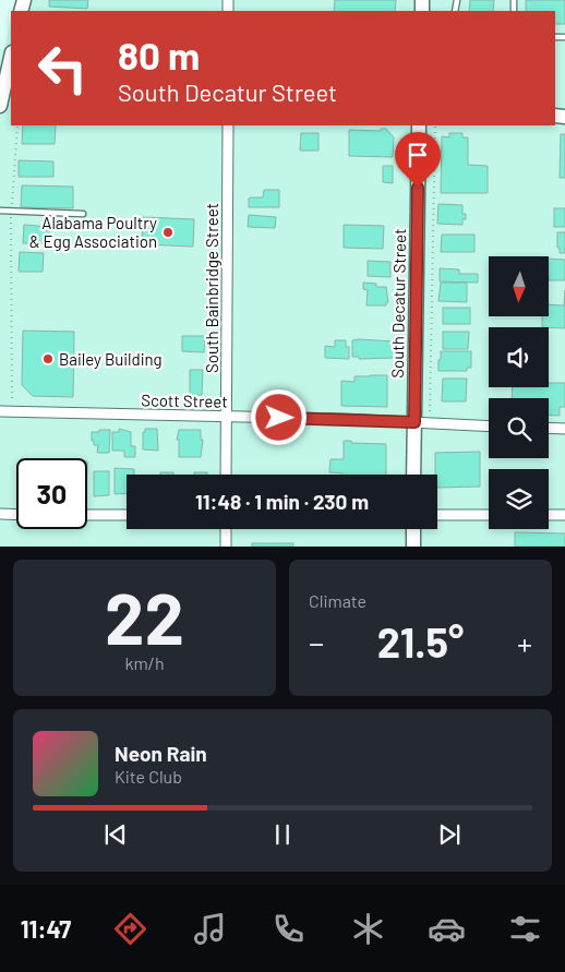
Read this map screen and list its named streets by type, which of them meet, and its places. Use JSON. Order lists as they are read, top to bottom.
{
  "streets": {
    "main road": ["South Decatur Street"],
    "street": ["South Bainbridge Street", "Scott Street"]
  },
  "crossings": [
    ["South Bainbridge Street", "Scott Street"],
    ["South Decatur Street", "Scott Street"]
  ],
  "places": ["Alabama Poultry & Egg Association", "Bailey Building"],
  "north": "bottom",
  "page": {
    "turn": ["80 m", "South Decatur Street"],
    "limit": "30",
    "trip": "11:48 · 1 min · 230 m",
    "tile": [
      ["22", "km/h"],
      "Climate"
    ],
    "heat": ["−", "21.5°", "+"],
    "song": ["Neon Rain", "Kite Club"],
    "tabs": "11:47"
  }
}
